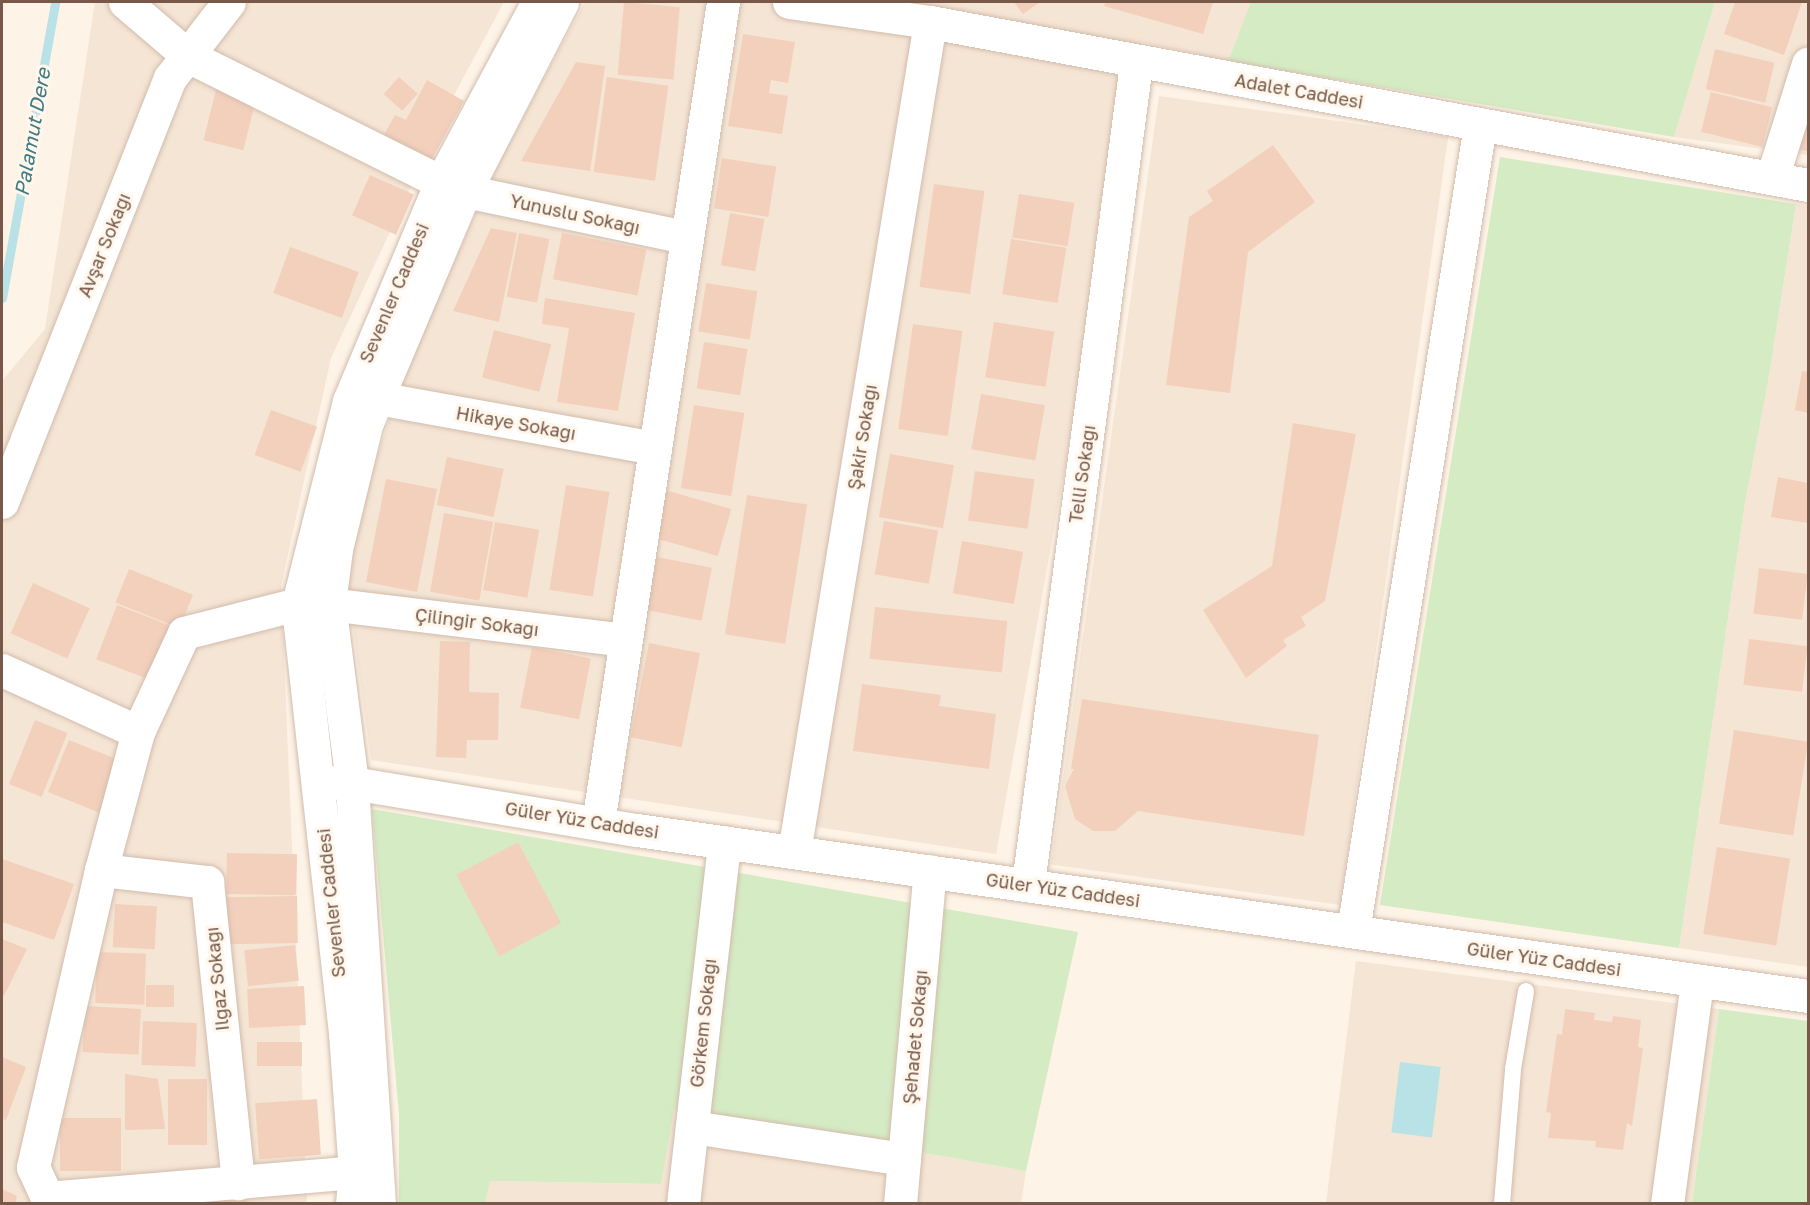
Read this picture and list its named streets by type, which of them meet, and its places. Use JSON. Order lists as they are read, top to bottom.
{
  "streets": {
    "street": [
      "Adalet Caddesi",
      "Yunuslu Sokağı",
      "Avşar Sokağı",
      "Sevenler Caddesi",
      "Hikaye Sokağı",
      "Şakir Sokağı",
      "Telli Sokağı",
      "Çilingir Sokağı",
      "Güler Yüz Caddesi",
      "Ilgaz Sokağı",
      "Görkem Sokağı",
      "Şehadet Sokağı"
    ]
  },
  "crossings": [
    ["Adalet Caddesi", "Şakir Sokağı"],
    ["Adalet Caddesi", "Telli Sokağı"],
    ["Yunuslu Sokağı", "Avşar Sokağı"],
    ["Yunuslu Sokağı", "Sevenler Caddesi"],
    ["Sevenler Caddesi", "Hikaye Sokağı"],
    ["Sevenler Caddesi", "Çilingir Sokağı"],
    ["Sevenler Caddesi", "Güler Yüz Caddesi"],
    ["Şakir Sokağı", "Güler Yüz Caddesi"],
    ["Telli Sokağı", "Güler Yüz Caddesi"],
    ["Güler Yüz Caddesi", "Görkem Sokağı"],
    ["Güler Yüz Caddesi", "Şehadet Sokağı"]
  ],
  "water": ["Palamut Dere"]
}
